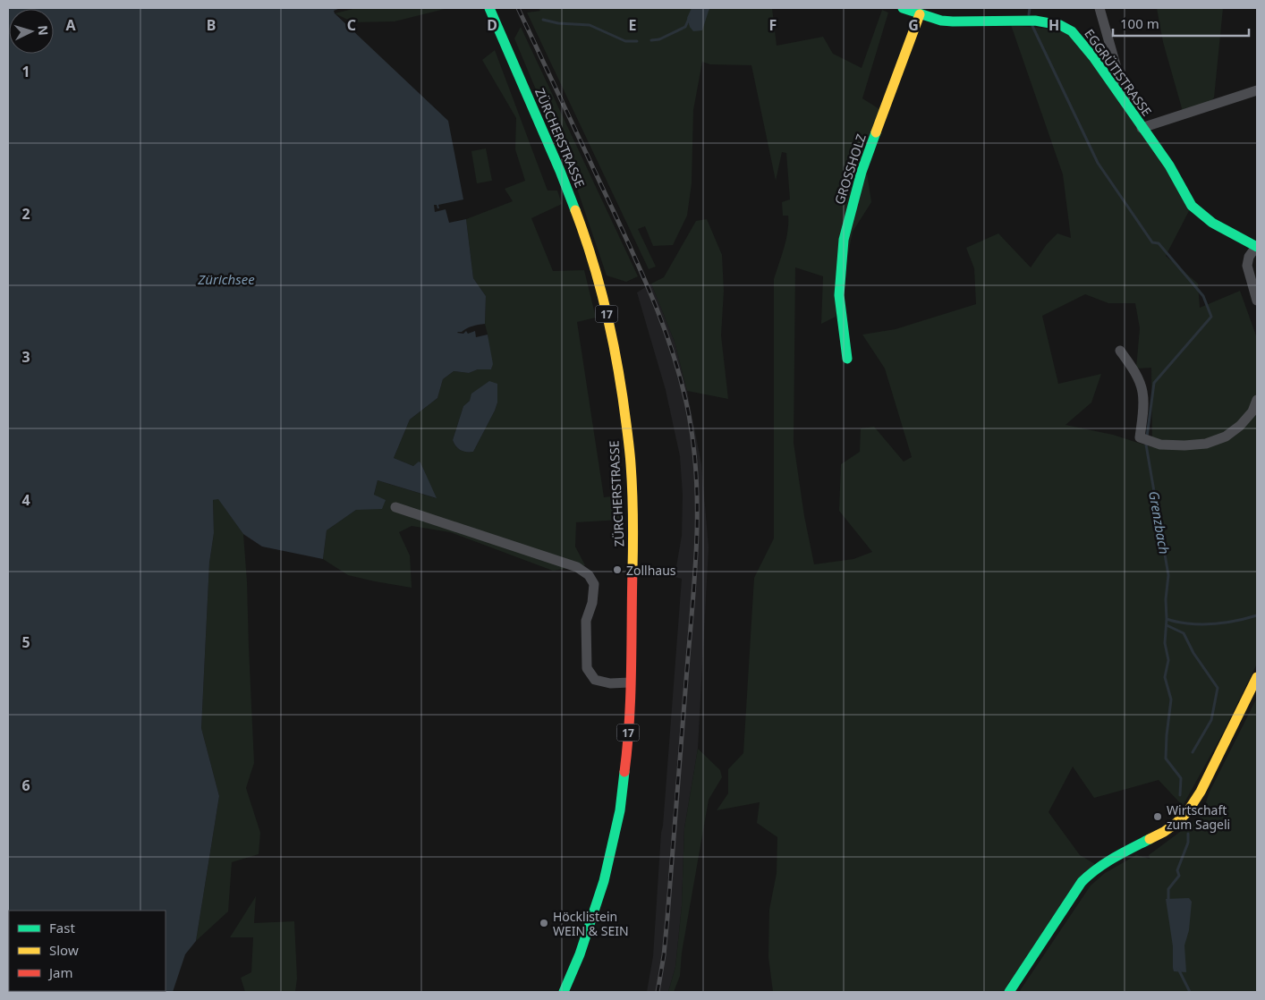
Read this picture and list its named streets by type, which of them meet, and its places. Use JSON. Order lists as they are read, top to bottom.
{
  "streets": {
    "street": [
      "EGGRÜTISTRASSE",
      "ZÜRCHERSTRASSE",
      "GROSSHOLZ",
      "17"
    ]
  },
  "crossings": [
    ["EGGRÜTISTRASSE", "GROSSHOLZ"]
  ],
  "water": ["Zürichsee", "Grenzbach"],
  "places": ["Zollhaus", "Wirtschaft zum Sageli", "Höcklistein WEIN & SEIN"],
  "legend": ["Fast", "Slow", "Jam"],
  "scale_bar": "100 m",
  "north": "right",
  "grid": {
    "columns": [
      "A",
      "B",
      "C",
      "D",
      "E",
      "F",
      "G",
      "H"
    ],
    "rows": [
      "1",
      "2",
      "3",
      "4",
      "5",
      "6"
    ]
  }
}
